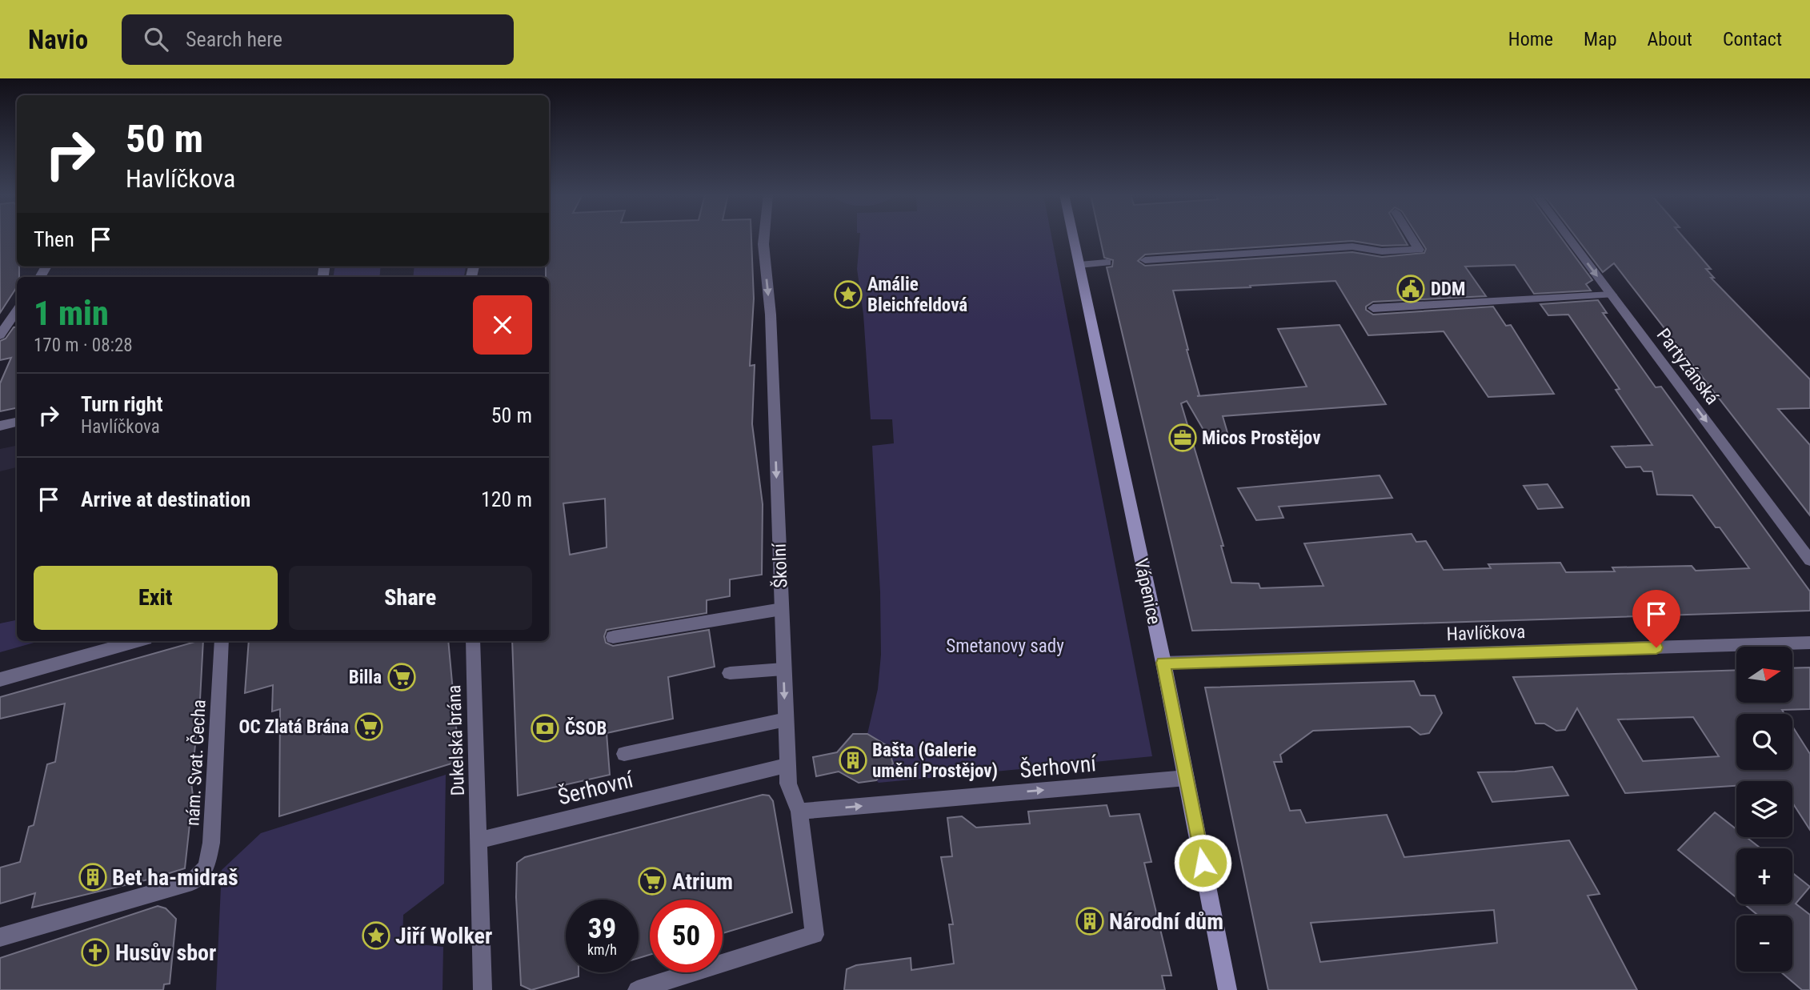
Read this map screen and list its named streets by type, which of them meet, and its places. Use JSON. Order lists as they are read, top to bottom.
{
  "streets": {
    "main road": ["Vápenice"],
    "street": [
      "Partyzánská",
      "Školní",
      "Havlíčkova",
      "Dukelská brána",
      "nám. Svat. Čecha",
      "Šerhovní"
    ]
  },
  "crossings": [
    ["Školní", "Šerhovní"],
    ["Vápenice", "Havlíčkova"],
    ["Vápenice", "Šerhovní"],
    ["Dukelská brána", "Šerhovní"]
  ],
  "one_way": ["Partyzánská", "Školní", "Šerhovní"],
  "parks": ["Smetanovy sady"],
  "places": {
    "public building": ["DDM"],
    "place": ["Amálie Bleichfeldová", "Jiří Wolker"],
    "office": ["Micos Prostějov"],
    "supermarket": ["Billa", "OC Zlatá Brána", "Atrium"],
    "bank": ["ČSOB"],
    "building": ["Bašta (Galerie umění Prostějov)", "Bet ha-midraš", "Národní dům"],
    "church": ["Husův sbor"]
  },
  "north": "right",
  "page": {
    "header": "Navio",
    "search": "Search here",
    "nav": [
      "Home",
      "Map",
      "About",
      "Contact"
    ],
    "turn": ["50 m", "Havlíčkova"],
    "then": "Then",
    "heading": ["1 min", "170 m · 08:28"],
    "list": [
      {
        "name": "Turn right",
        "note": "Havlíčkova",
        "value": "50 m"
      },
      {
        "name": "Arrive at destination",
        "value": "120 m"
      }
    ],
    "buttons": ["Exit", "Share"],
    "map_buttons": ["+", "−"],
    "speed": "39 km/h",
    "limit": "50"
  }
}
